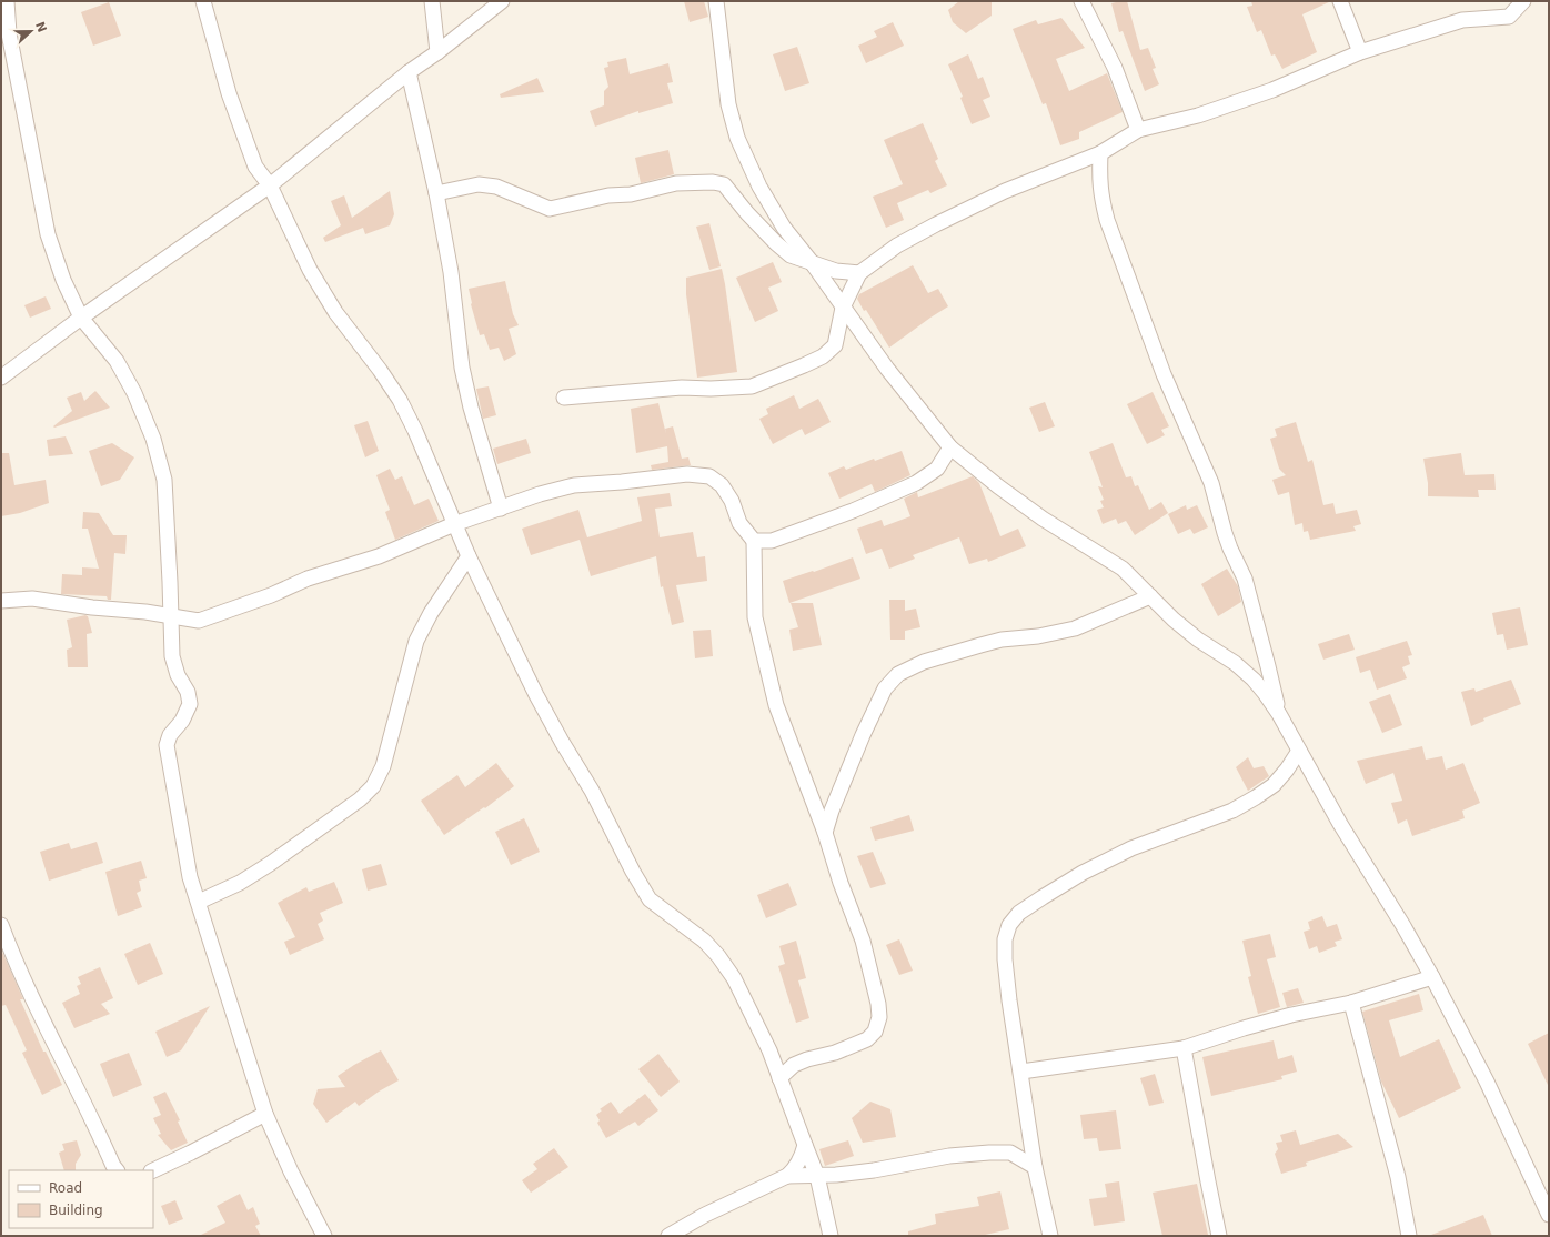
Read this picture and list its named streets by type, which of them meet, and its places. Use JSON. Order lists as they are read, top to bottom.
{
  "legend": ["Road", "Building"],
  "north": "right"
}
